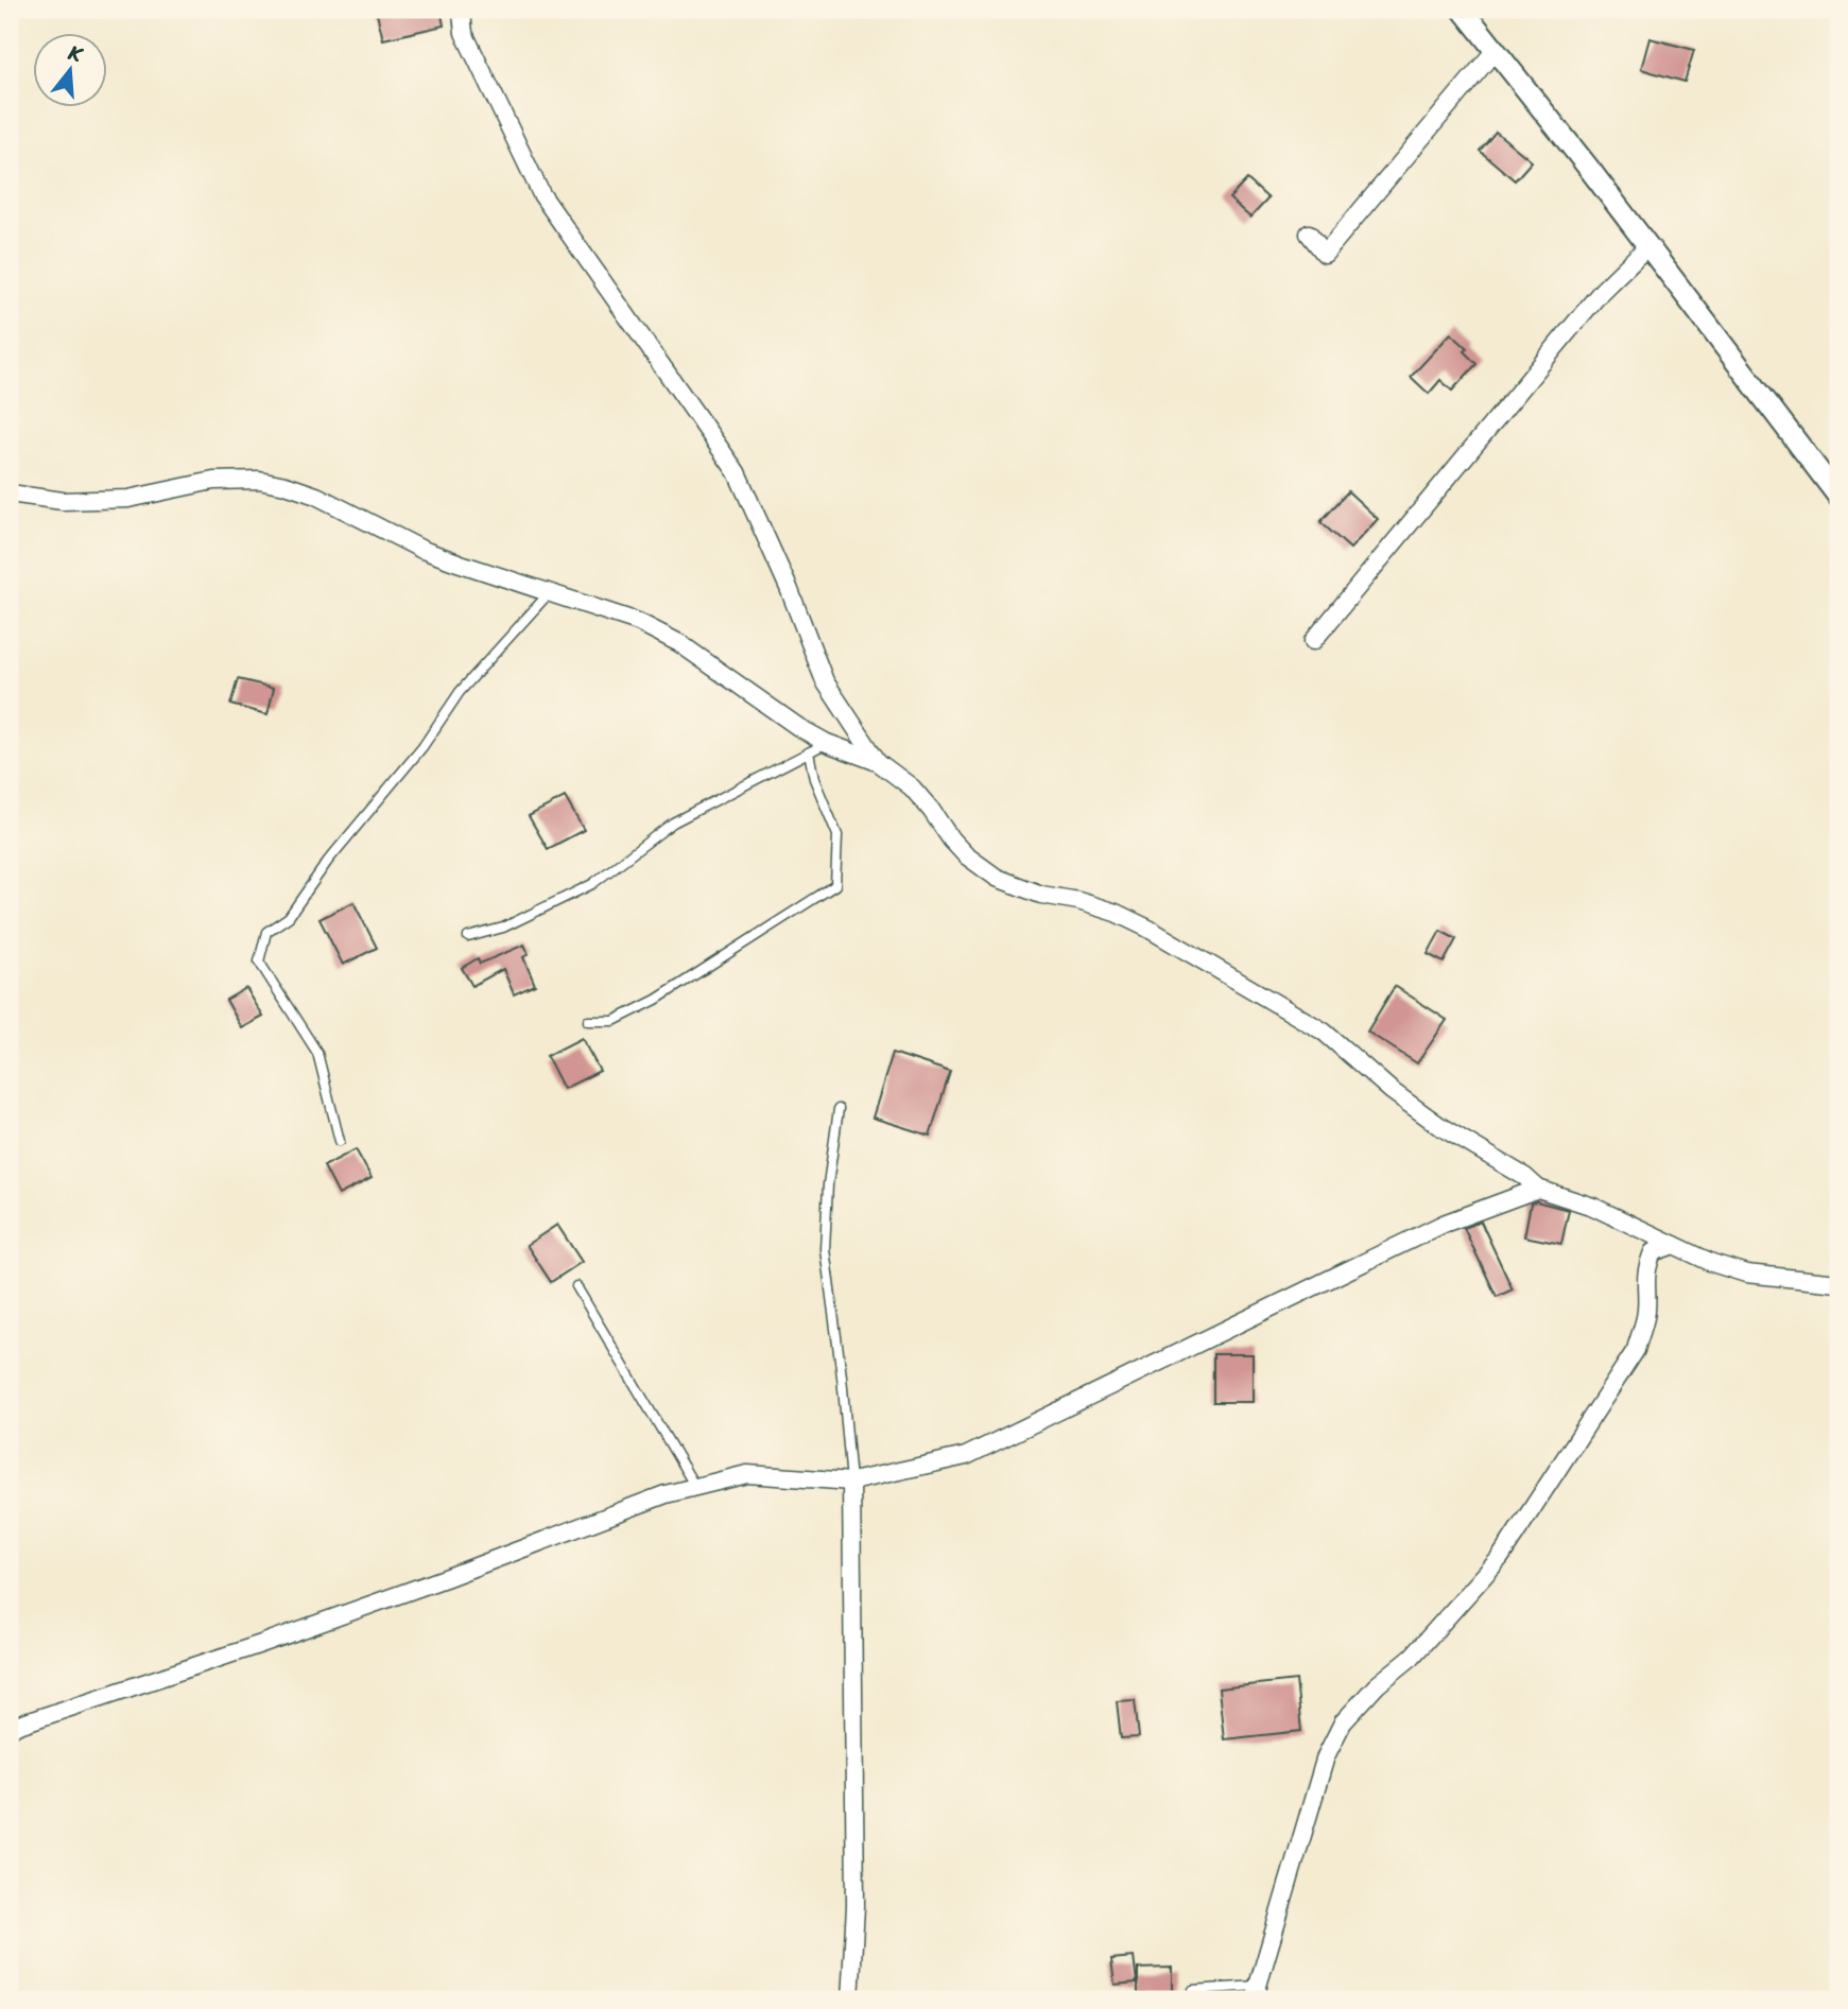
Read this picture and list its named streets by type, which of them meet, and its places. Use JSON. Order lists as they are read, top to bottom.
{
  "north": "top"
}
